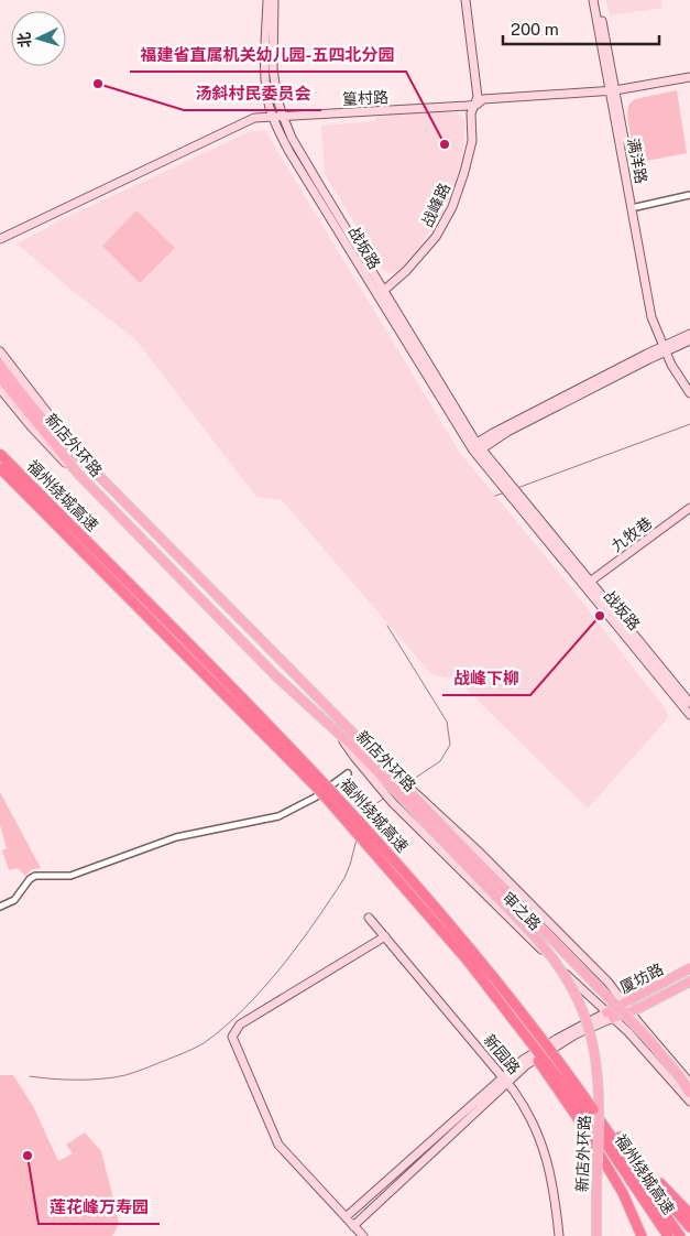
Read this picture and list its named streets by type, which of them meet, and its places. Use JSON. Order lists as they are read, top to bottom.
{
  "streets": {
    "highway": ["福州绕城高速"],
    "main road": [
      "篁村路",
      "满洋路",
      "战峰路",
      "战坂路",
      "新店外环路",
      "九牧巷",
      "审之路",
      "厦坊路",
      "新园路"
    ]
  },
  "crossings": [
    ["篁村路", "满洋路"],
    ["篁村路", "战峰路"],
    ["篁村路", "战坂路"],
    ["战峰路", "战坂路"],
    ["战坂路", "九牧巷"],
    ["新店外环路", "审之路"],
    ["审之路", "厦坊路"]
  ],
  "places": [
    "汤斜村民委员会",
    "福建省直属机关幼儿园-五四北分园",
    "战峰下柳",
    "莲花峰万寿园"
  ],
  "scale_bar": "200 m",
  "north": "left"
}
